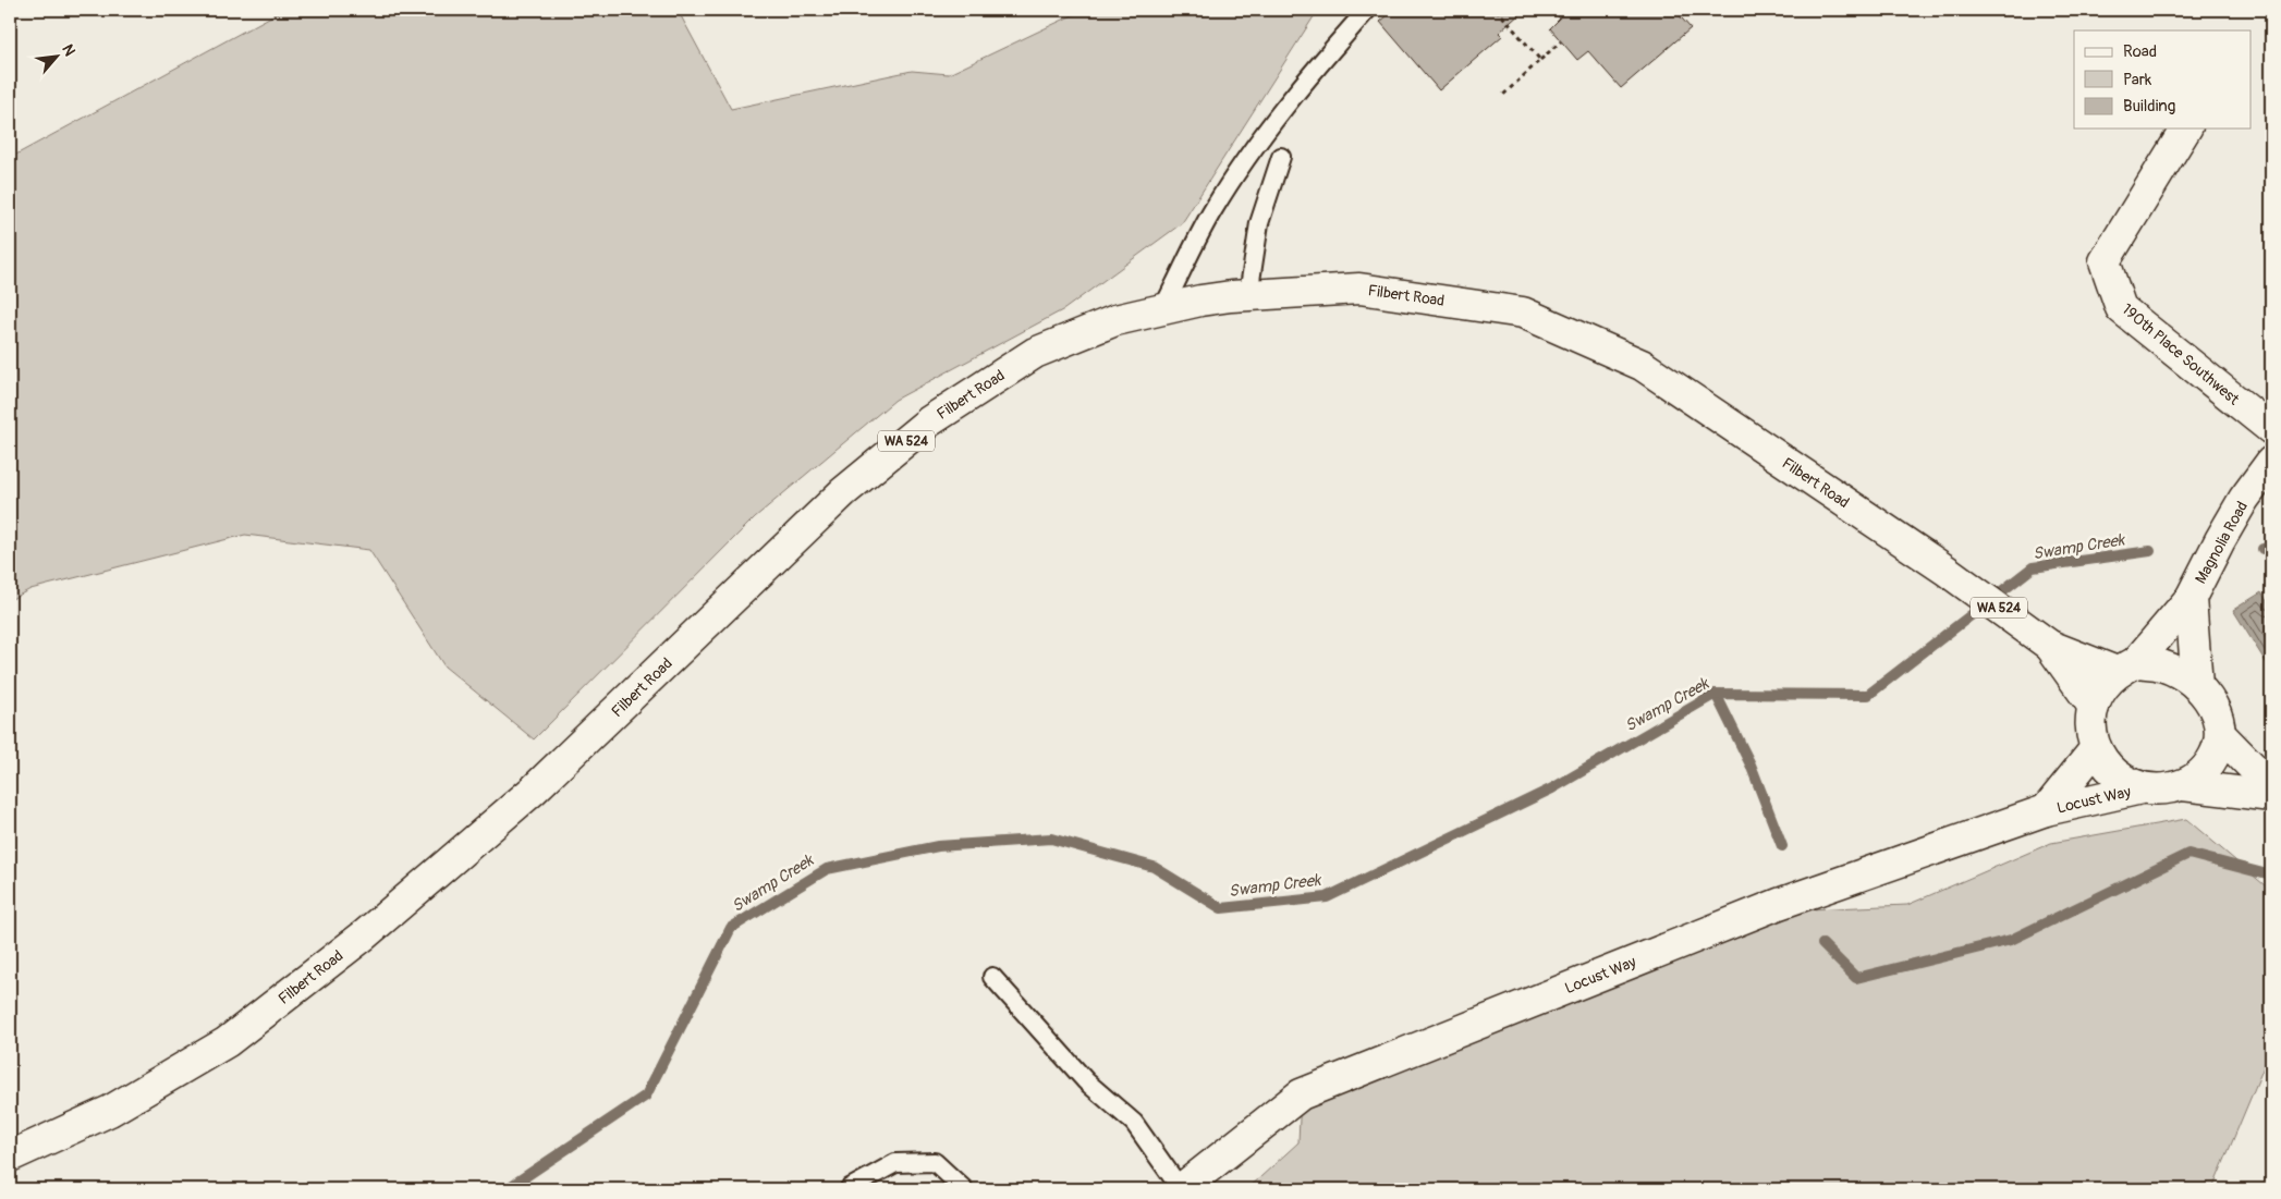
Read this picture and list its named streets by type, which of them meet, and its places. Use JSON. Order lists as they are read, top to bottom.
{
  "streets": {
    "main road": [
      "Filbert Road",
      "190th Place Southwest",
      "WA 524",
      "Magnolia Road",
      "Locust Way"
    ]
  },
  "crossings": [
    ["Filbert Road", "WA 524"],
    ["Filbert Road", "Magnolia Road"],
    ["Filbert Road", "Locust Way"],
    ["WA 524", "Magnolia Road"],
    ["WA 524", "Locust Way"],
    ["Magnolia Road", "Locust Way"]
  ],
  "water": ["Swamp Creek"],
  "legend": ["Road", "Park", "Building"],
  "north": "top right"
}
